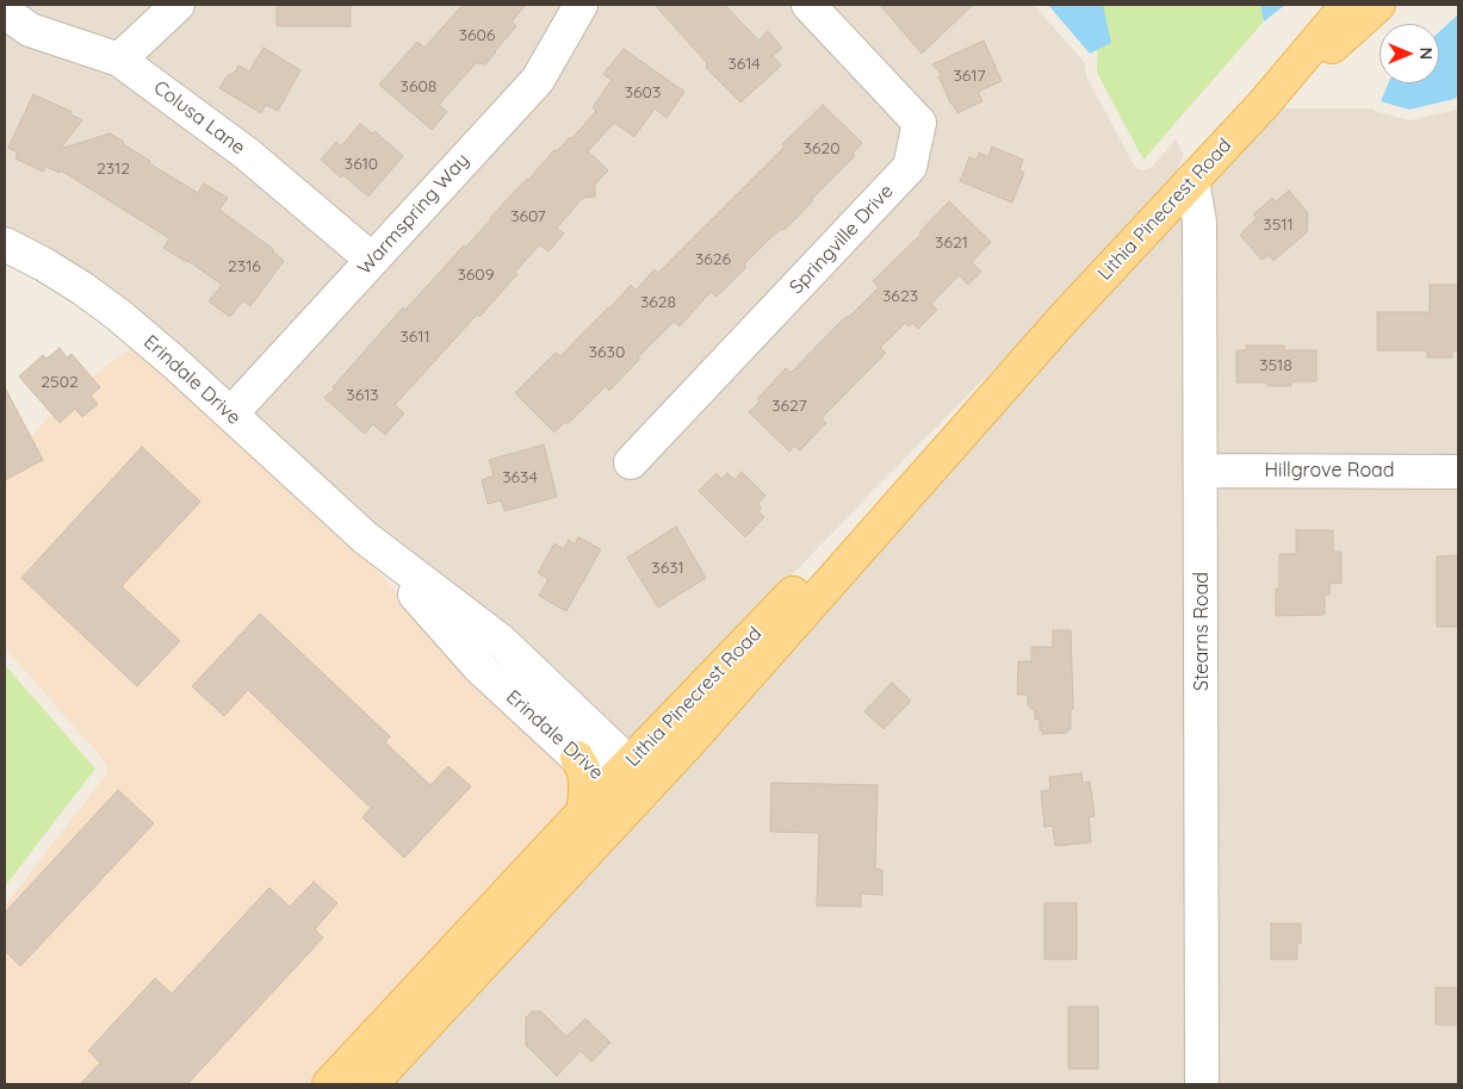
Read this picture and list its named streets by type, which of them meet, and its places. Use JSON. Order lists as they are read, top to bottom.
{
  "streets": {
    "main road": ["Lithia Pinecrest Road"],
    "street": [
      "Colusa Lane",
      "Warmspring Way",
      "Springville Drive",
      "Erindale Drive",
      "Hillgrove Road",
      "Stearns Road"
    ]
  },
  "crossings": [
    ["Colusa Lane", "Warmspring Way"],
    ["Lithia Pinecrest Road", "Erindale Drive"],
    ["Lithia Pinecrest Road", "Stearns Road"],
    ["Warmspring Way", "Erindale Drive"],
    ["Hillgrove Road", "Stearns Road"]
  ],
  "house_numbers": [
    "3606",
    "3614",
    "3617",
    "3608",
    "3603",
    "3620",
    "3610",
    "2312",
    "3607",
    "3511",
    "3621",
    "3626",
    "2316",
    "3609",
    "3623",
    "3628",
    "3611",
    "3630",
    "3518",
    "2502",
    "3613",
    "3627",
    "3634",
    "3631"
  ],
  "north": "right"
}
